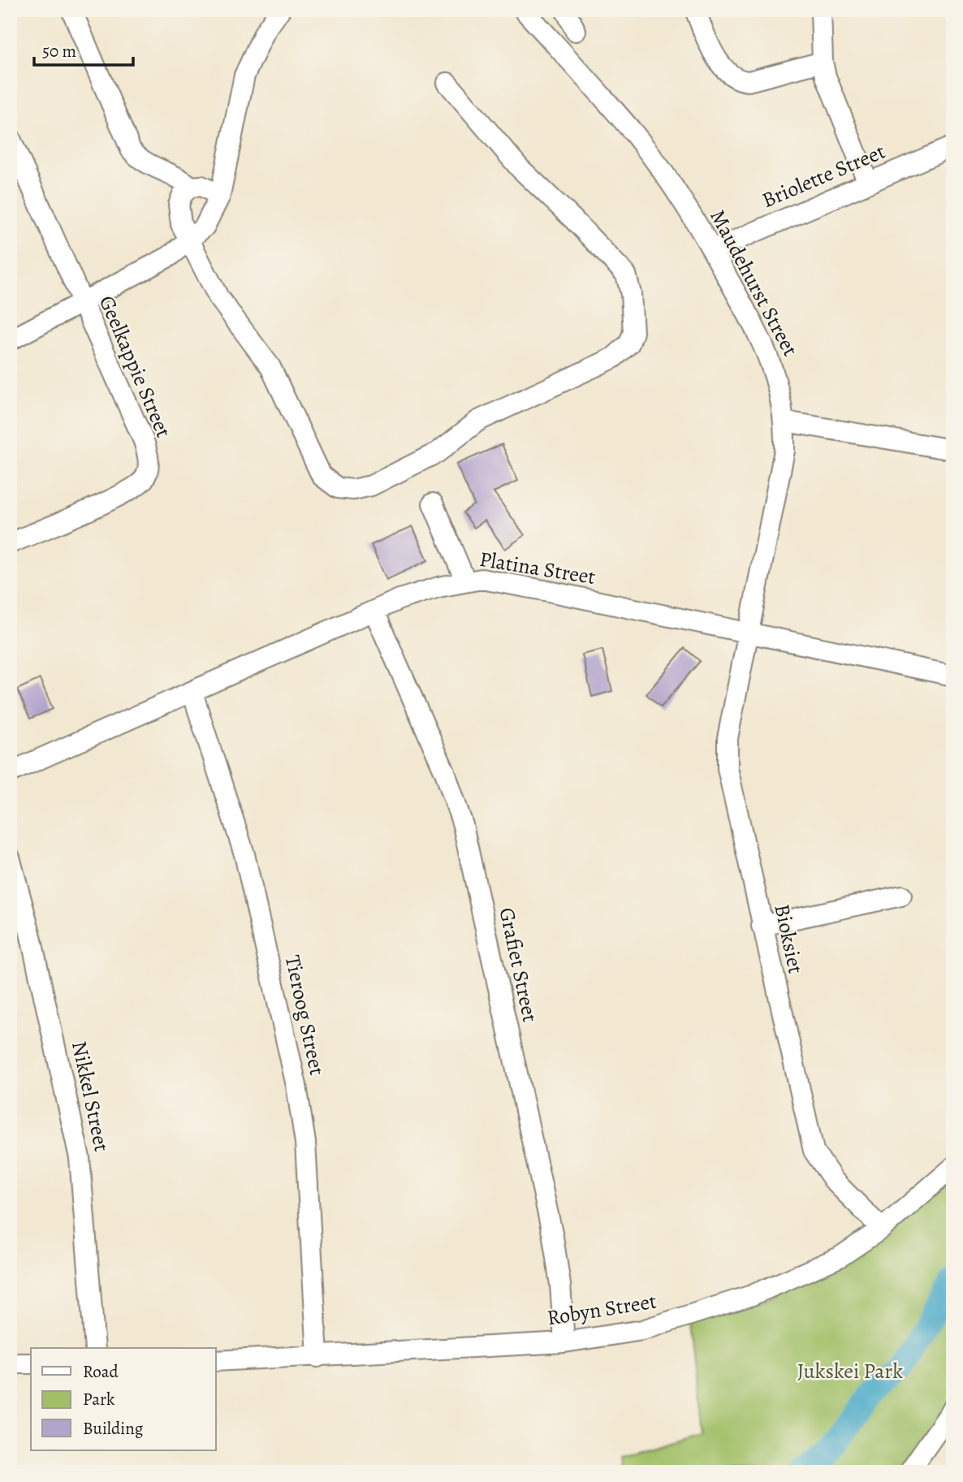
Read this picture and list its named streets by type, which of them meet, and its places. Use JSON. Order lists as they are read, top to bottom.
{
  "streets": {
    "street": [
      "Briolette Street",
      "Maudehurst Street",
      "Geelkappie Street",
      "Platina Street",
      "Bioksiet",
      "Grafiet Street",
      "Tieroog Street",
      "Nikkel Street",
      "Robyn Street"
    ]
  },
  "crossings": [
    ["Briolette Street", "Maudehurst Street"],
    ["Maudehurst Street", "Platina Street"],
    ["Maudehurst Street", "Bioksiet"],
    ["Platina Street", "Bioksiet"],
    ["Platina Street", "Grafiet Street"],
    ["Platina Street", "Tieroog Street"],
    ["Bioksiet", "Robyn Street"],
    ["Grafiet Street", "Robyn Street"],
    ["Tieroog Street", "Robyn Street"]
  ],
  "parks": ["Jukskei Park"],
  "legend": ["Road", "Park", "Building"],
  "scale_bar": "50 m"
}
